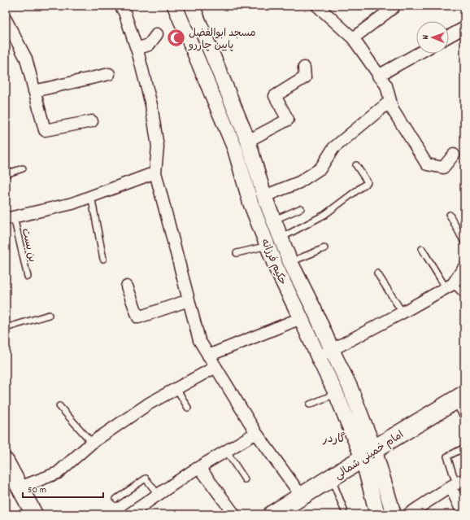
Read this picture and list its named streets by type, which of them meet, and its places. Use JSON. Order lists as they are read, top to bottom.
{
  "streets": {
    "main road": ["امام خمینی شمالی"],
    "street": ["حکیم فرزانه"],
    "lane": ["بن بست"]
  },
  "crossings": [
    ["حکیم فرزانه", "امام خمینی شمالی"]
  ],
  "districts": ["گاردر"],
  "places": {
    "mosque": ["مسجد ابوالفضل پایین چاررو"]
  },
  "scale_bar": "50 m",
  "north": "left"
}
